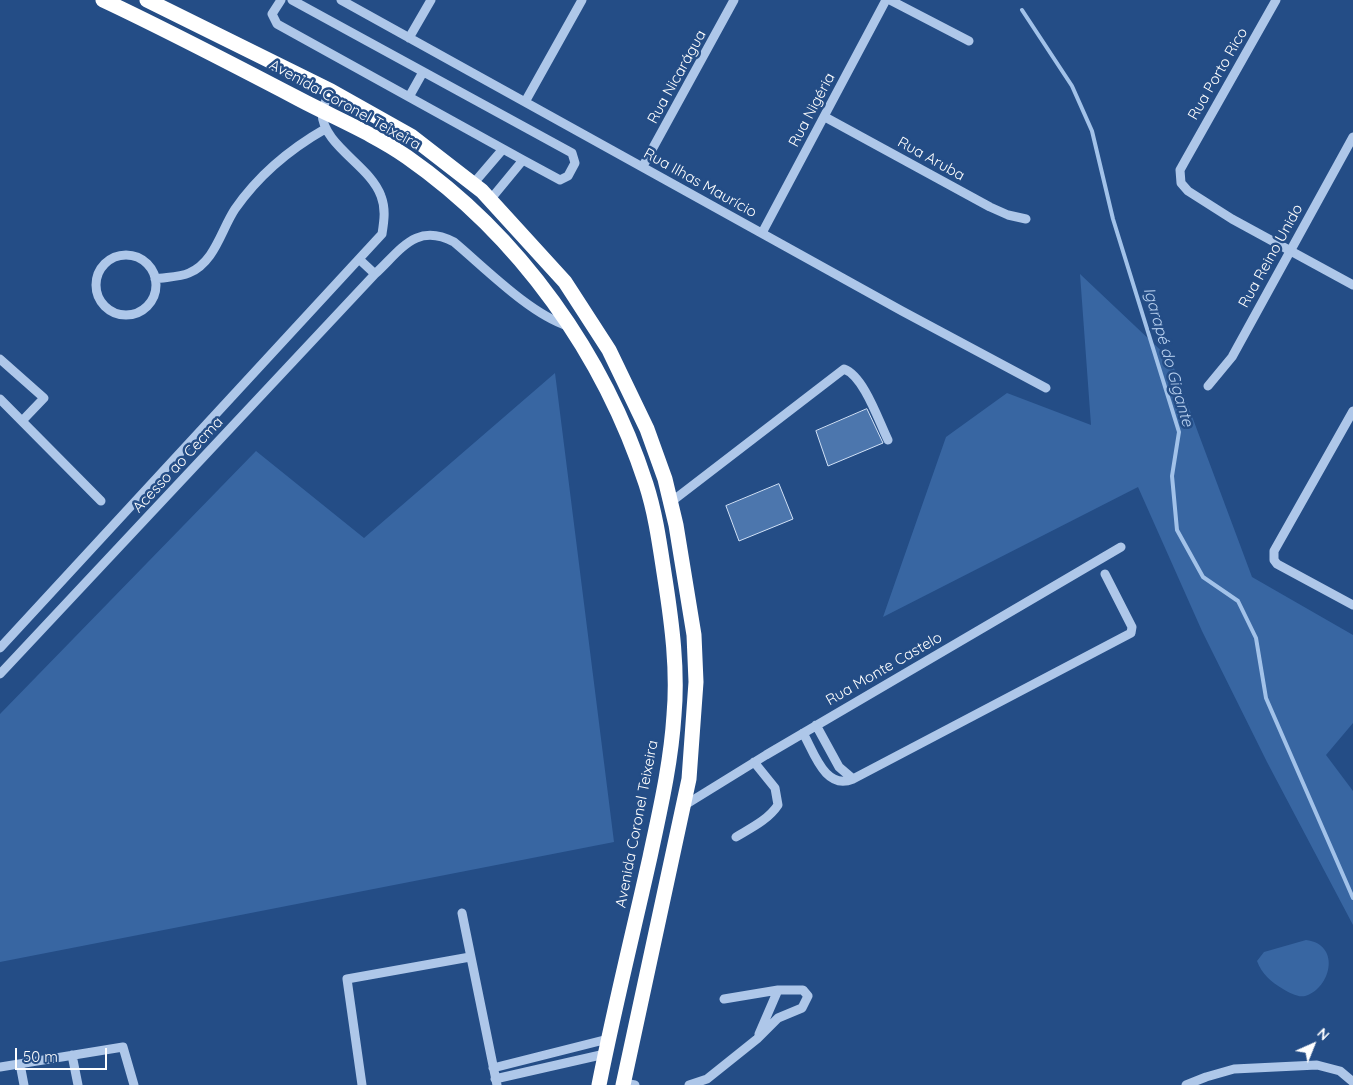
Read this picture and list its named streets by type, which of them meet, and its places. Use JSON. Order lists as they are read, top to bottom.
{
  "streets": {
    "highway": ["Avenida Coronel Teixeira"],
    "street": [
      "Rua Porto Rico",
      "Rua Nicarágua",
      "Rua Nigéria",
      "Rua Aruba",
      "Rua Ilhas Maurício",
      "Rua Reino Unido",
      "Acesso ao Cecma",
      "Rua Monte Castelo"
    ]
  },
  "crossings": [
    ["Rua Porto Rico", "Rua Reino Unido"],
    ["Rua Nicarágua", "Rua Ilhas Maurício"],
    ["Avenida Coronel Teixeira", "Acesso ao Cecma"],
    ["Avenida Coronel Teixeira", "Rua Monte Castelo"],
    ["Rua Nigéria", "Rua Aruba"],
    ["Rua Nigéria", "Rua Ilhas Maurício"]
  ],
  "water": ["Igarapé do Gigante"],
  "scale_bar": "50 m",
  "north": "top right"
}
